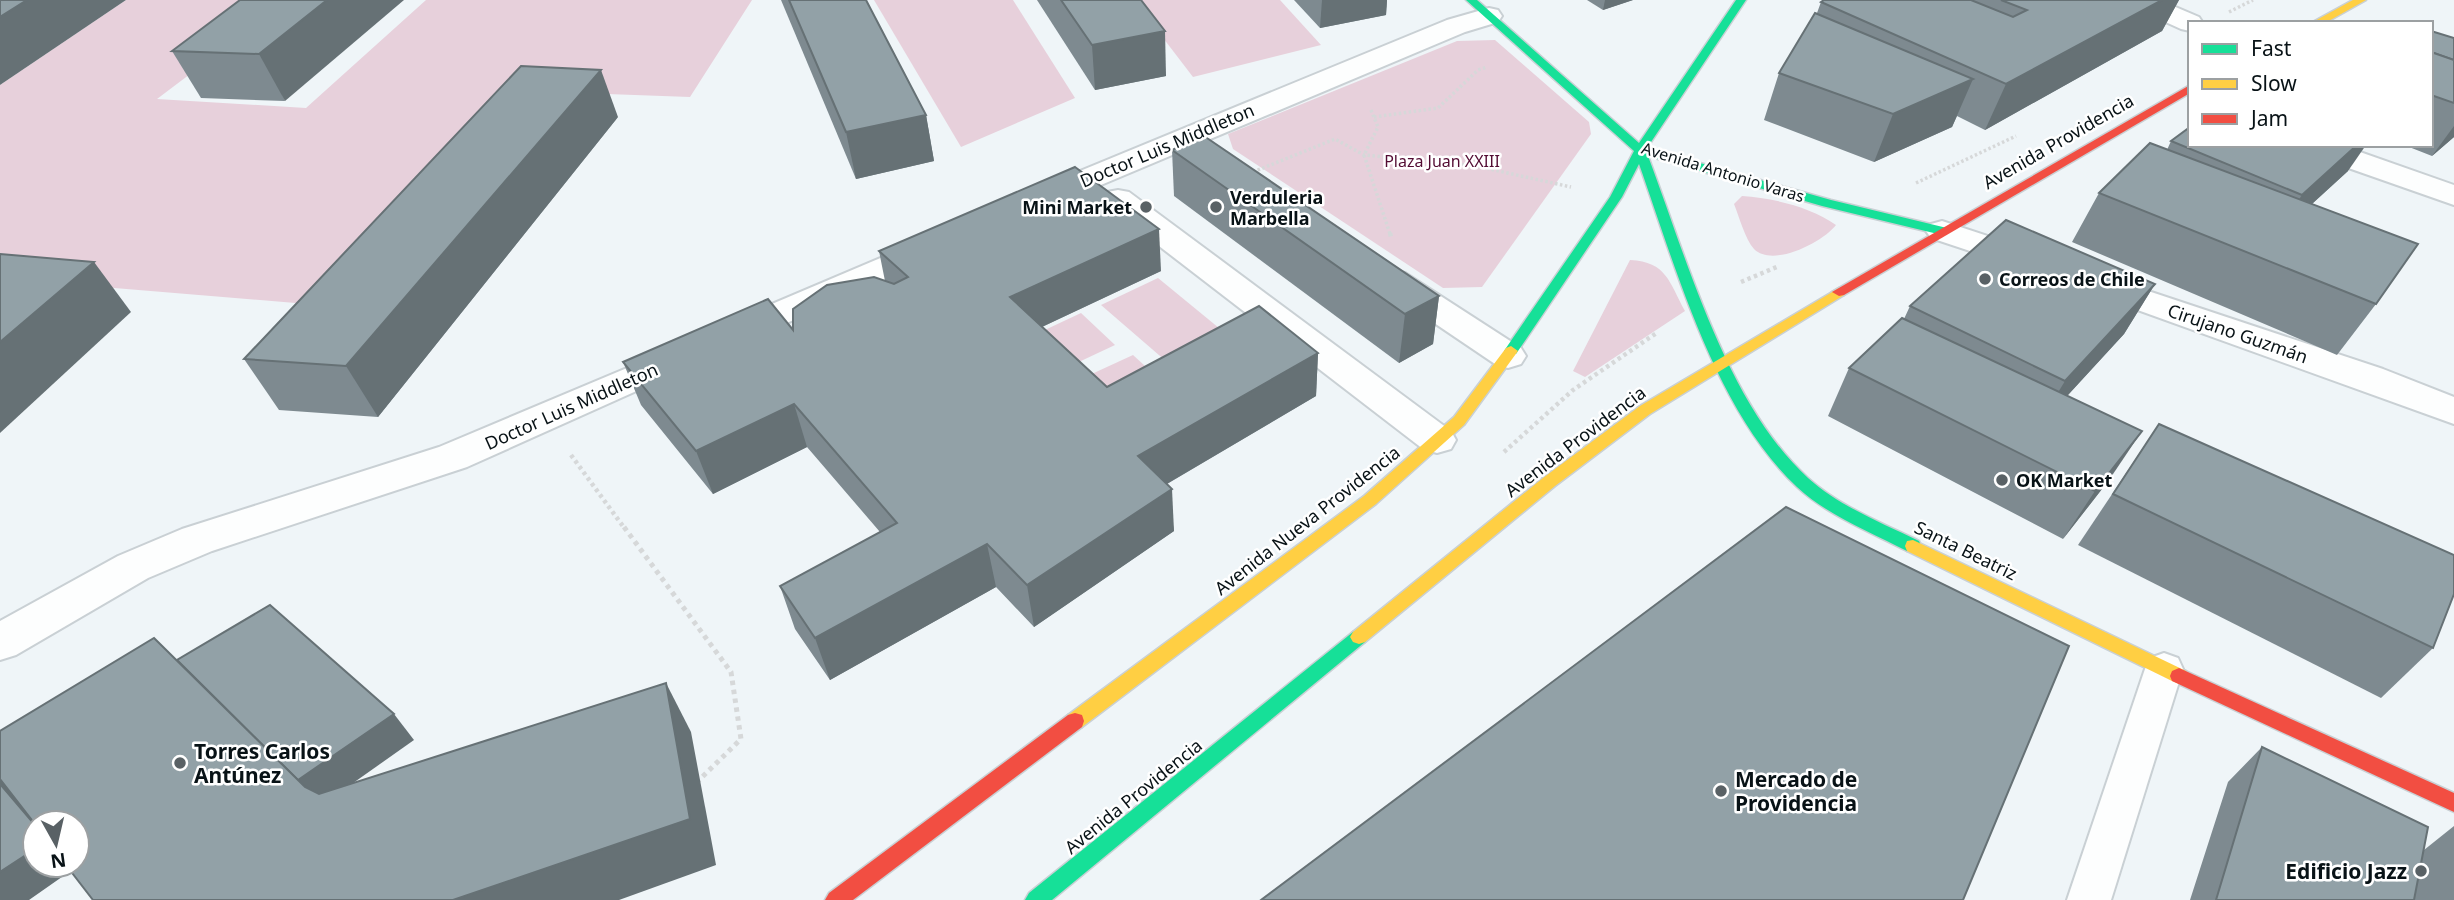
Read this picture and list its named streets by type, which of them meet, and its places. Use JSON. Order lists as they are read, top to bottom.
{
  "streets": {
    "main road": [
      "Avenida Providencia",
      "Avenida Antonio Varas",
      "Avenida Nueva Providencia",
      "Santa Beatriz"
    ],
    "street": ["Doctor Luis Middleton", "Cirujano Guzmán"]
  },
  "crossings": [
    ["Avenida Providencia", "Avenida Antonio Varas"],
    ["Avenida Providencia", "Cirujano Guzmán"],
    ["Avenida Providencia", "Santa Beatriz"],
    ["Doctor Luis Middleton", "Avenida Antonio Varas"],
    ["Avenida Antonio Varas", "Cirujano Guzmán"],
    ["Avenida Antonio Varas", "Avenida Nueva Providencia"],
    ["Avenida Antonio Varas", "Santa Beatriz"],
    ["Avenida Nueva Providencia", "Santa Beatriz"]
  ],
  "parks": ["Plaza Juan XXIII"],
  "places": [
    "Mini Market",
    "Verduleria Marbella",
    "Correos de Chile",
    "OK Market",
    "Torres Carlos Antúnez",
    "Mercado de Providencia",
    "Edificio Jazz"
  ],
  "legend": ["Fast", "Slow", "Jam"],
  "north": "bottom"
}
